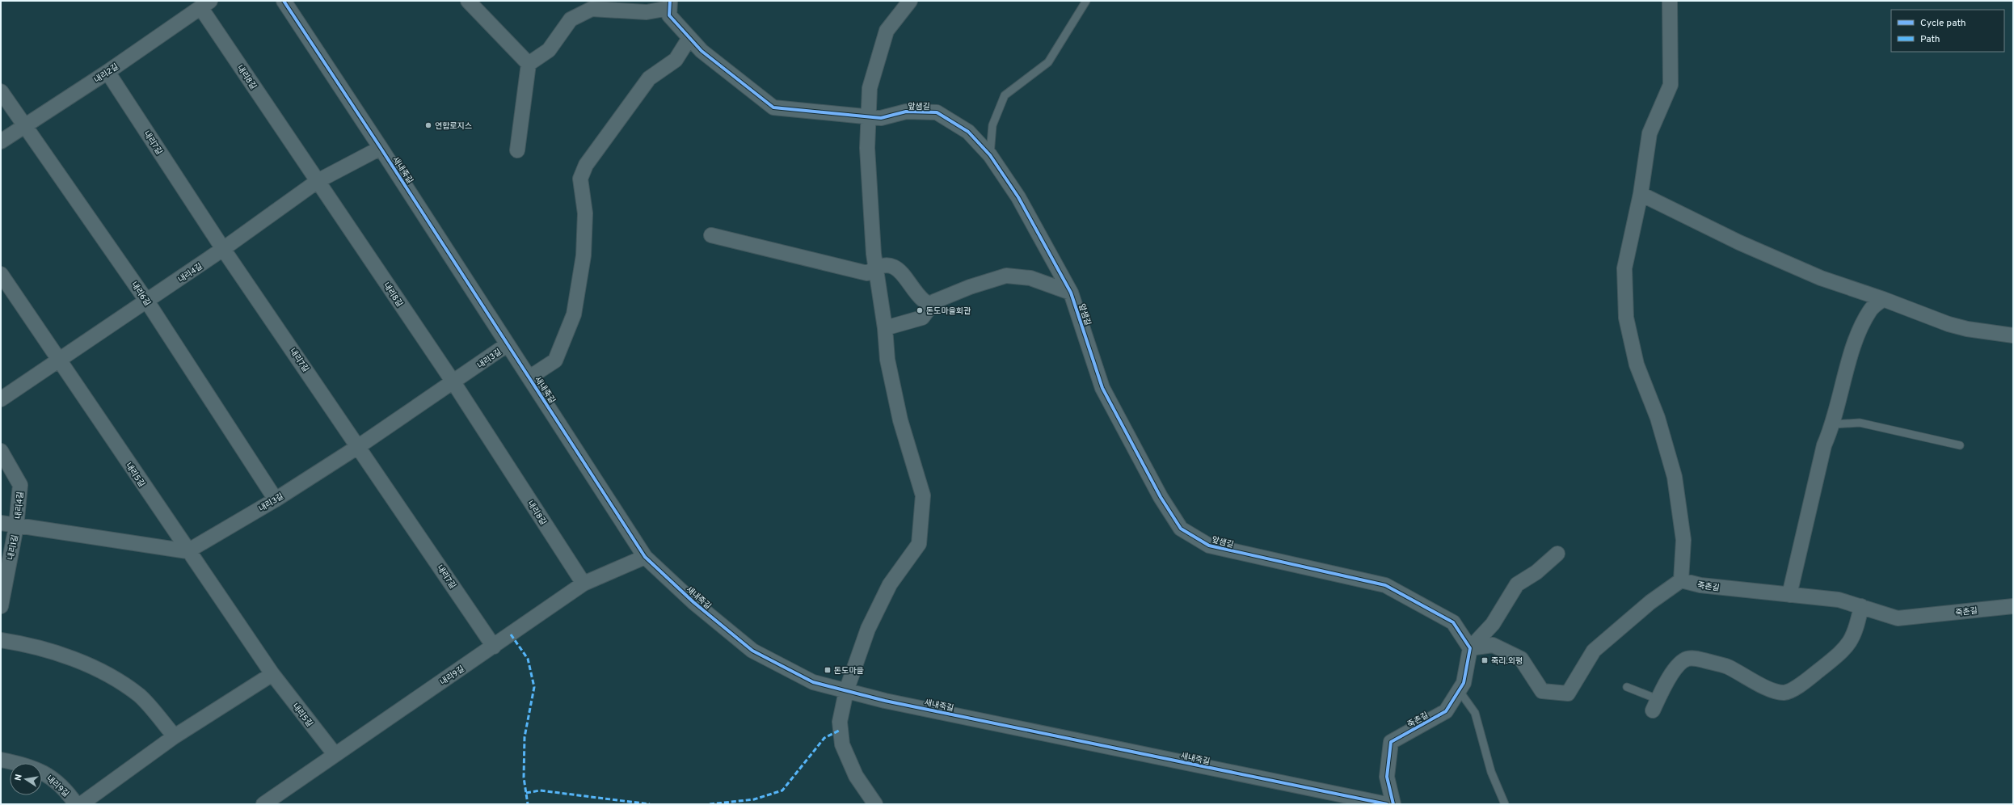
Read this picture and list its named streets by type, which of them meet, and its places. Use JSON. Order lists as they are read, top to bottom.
{
  "streets": {
    "street": [
      "내리2길",
      "내리8길",
      "앞샘길",
      "내리7길",
      "새내죽길",
      "내리4길",
      "내리6길",
      "내리3길",
      "내리5길",
      "내리1길",
      "죽촌길",
      "내리9길"
    ]
  },
  "crossings": [
    ["내리2길", "내리8길"],
    ["내리2길", "내리7길"],
    ["내리2길", "내리6길"],
    ["내리8길", "내리4길"],
    ["내리8길", "내리3길"],
    ["내리8길", "내리9길"],
    ["앞샘길", "죽촌길"],
    ["내리7길", "내리4길"],
    ["내리7길", "내리3길"],
    ["내리7길", "내리9길"],
    ["새내죽길", "내리4길"],
    ["새내죽길", "내리3길"],
    ["새내죽길", "내리9길"],
    ["내리4길", "내리6길"],
    ["내리4길", "내리5길"],
    ["내리4길", "내리1길"],
    ["내리6길", "내리3길"],
    ["내리3길", "내리5길"],
    ["내리5길", "내리9길"]
  ],
  "places": {
    "other": ["연합로지스", "돈도마을회관"],
    "transit": ["죽리.외평", "돈도마을"]
  },
  "legend": ["Cycle path", "Path"],
  "north": "left"
}
